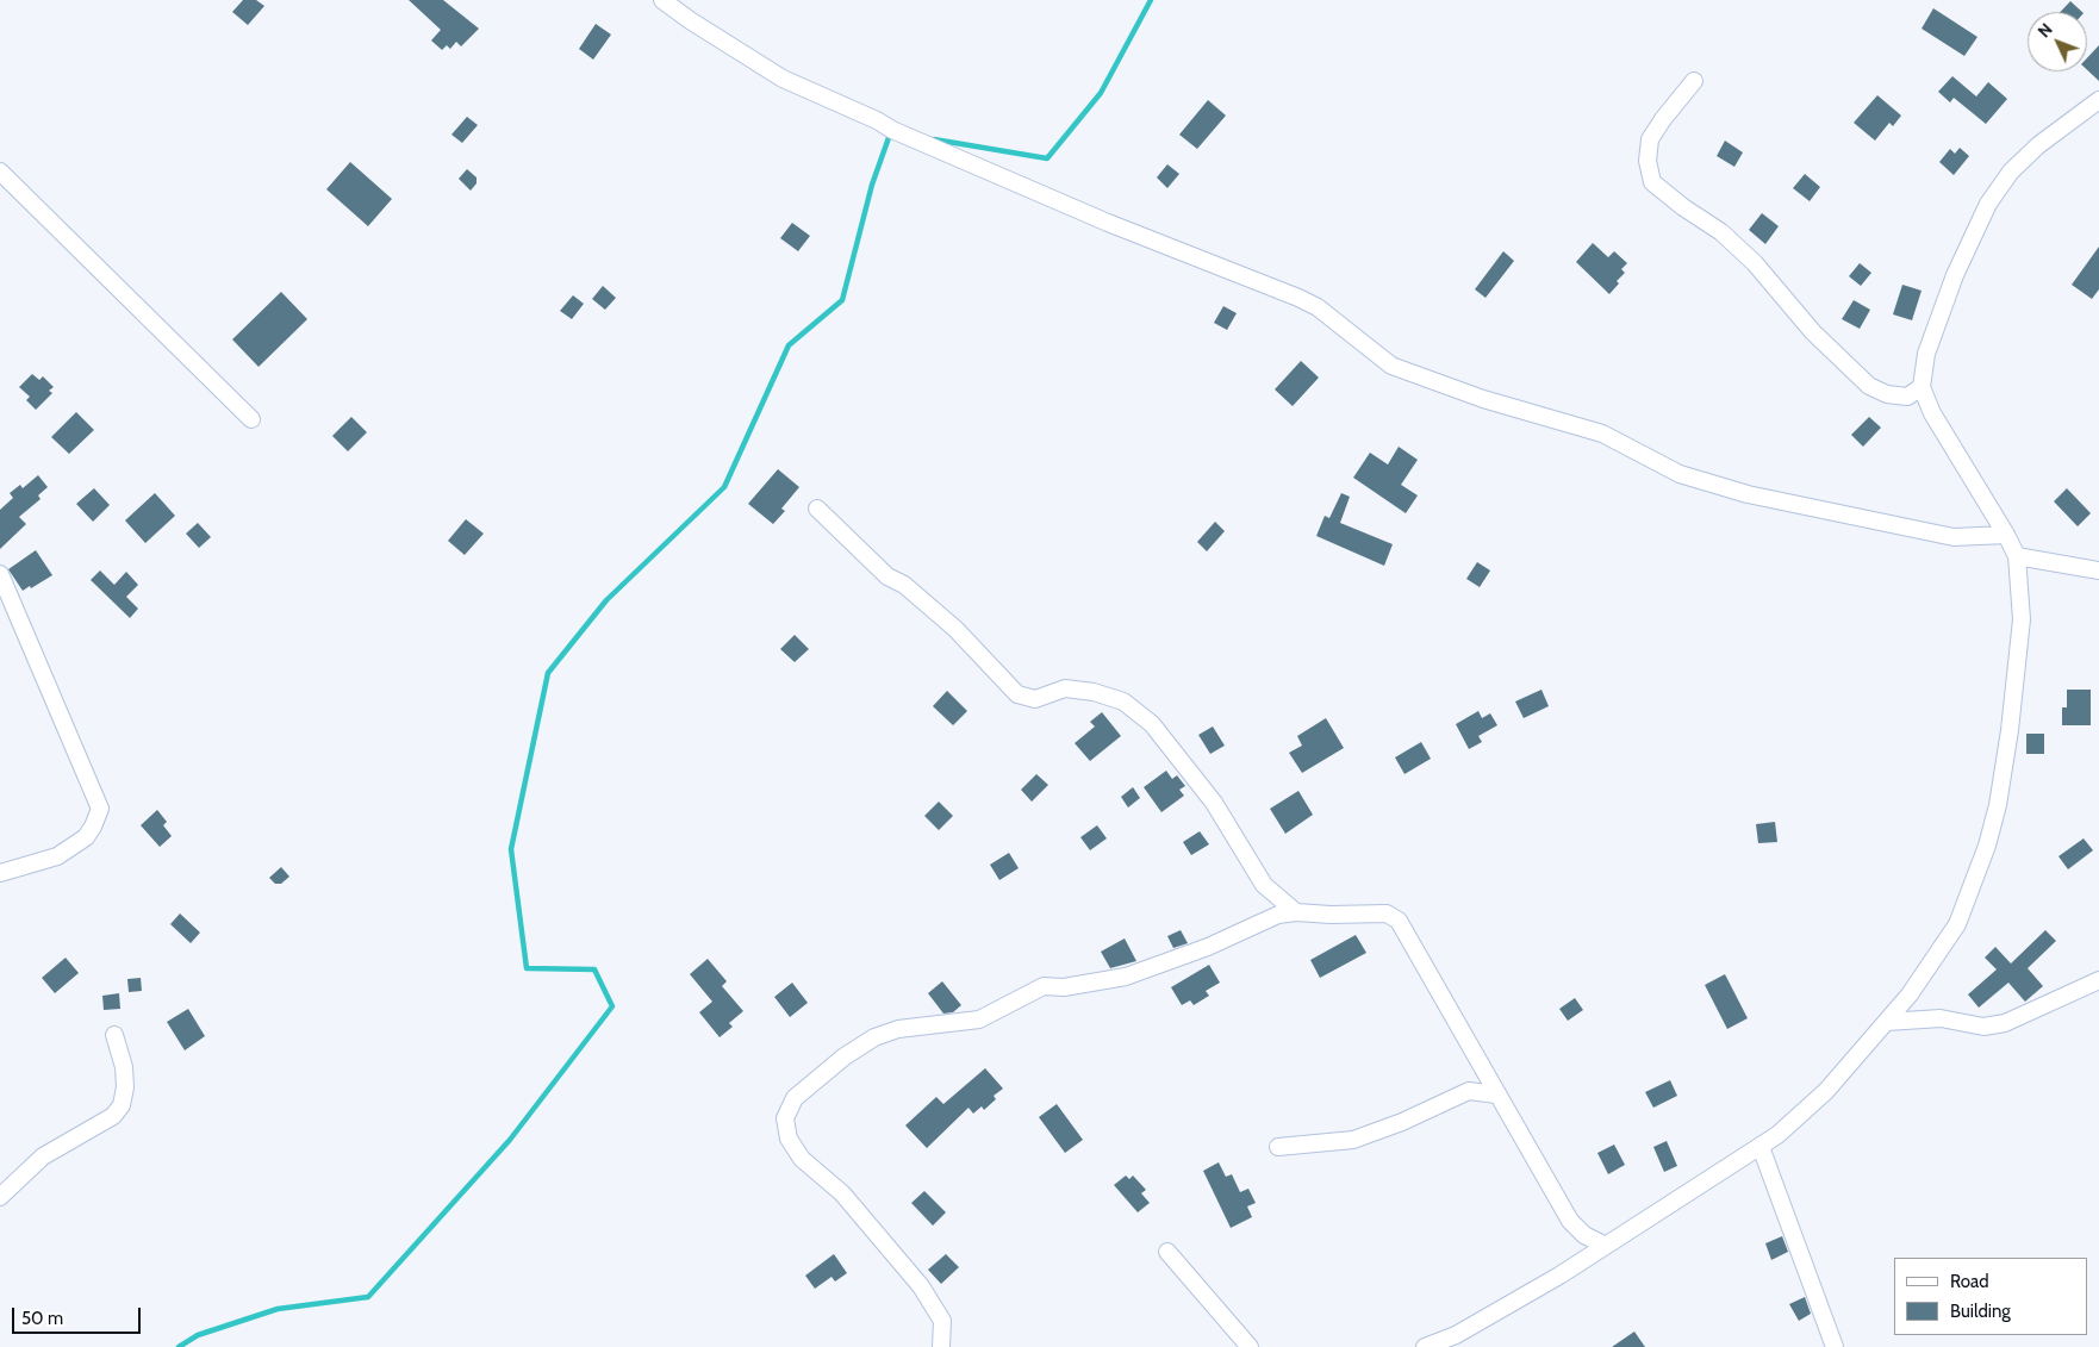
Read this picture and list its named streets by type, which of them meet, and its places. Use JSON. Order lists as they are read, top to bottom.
{
  "legend": ["Road", "Building"],
  "scale_bar": "50 m",
  "north": "top left"
}
